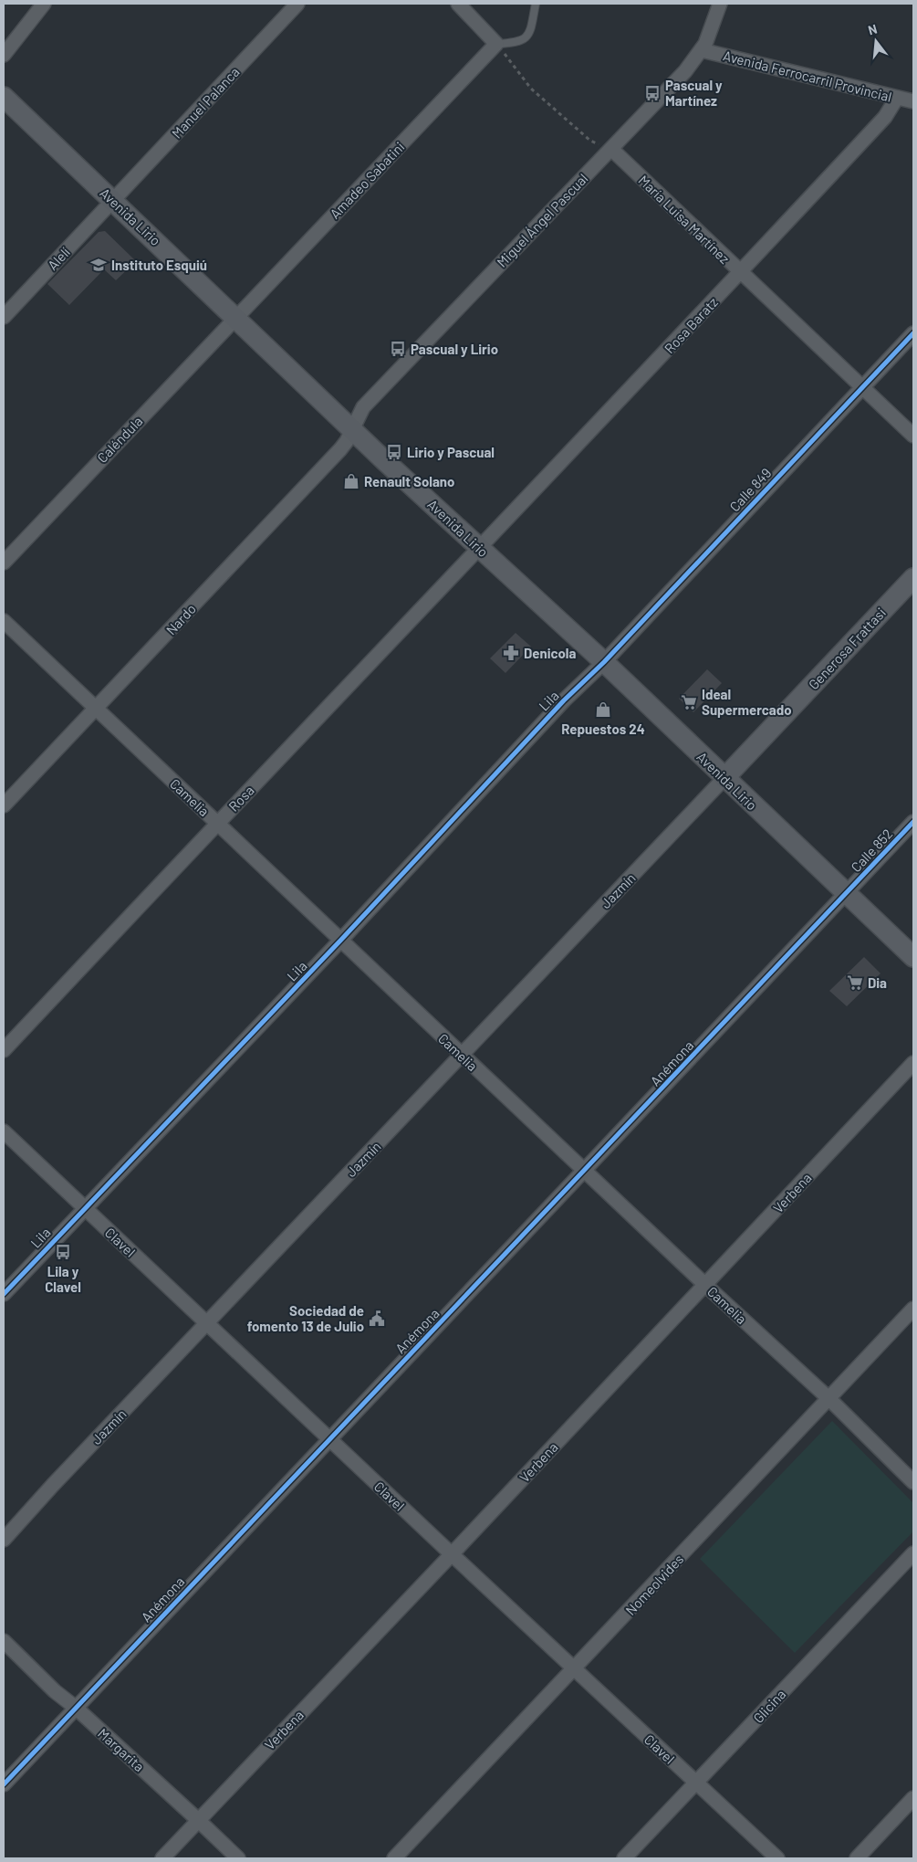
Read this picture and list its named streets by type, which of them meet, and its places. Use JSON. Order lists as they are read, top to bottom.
{
  "streets": {
    "main road": ["Avenida Lirio", "Generosa Frattasi"],
    "street": [
      "Avenida Ferrocarril Provincial",
      "Manuel Palanca",
      "Amadeo Sabatini",
      "María Luisa Martínez",
      "Miguel Ángel Pascual",
      "Alelí",
      "Rosa Baratz",
      "Caléndula",
      "Calle 849",
      "Nardo",
      "Lila",
      "Camelia",
      "Rosa",
      "Calle 852",
      "Jazmín",
      "Anémona",
      "Verbena",
      "Clavel",
      "Nomeolvides",
      "Glicina",
      "Margarita"
    ]
  },
  "crossings": [
    ["Avenida Ferrocarril Provincial", "Miguel Ángel Pascual"],
    ["Avenida Ferrocarril Provincial", "Rosa Baratz"],
    ["Manuel Palanca", "Avenida Lirio"],
    ["Manuel Palanca", "Alelí"],
    ["Amadeo Sabatini", "Avenida Lirio"],
    ["Amadeo Sabatini", "Caléndula"],
    ["Avenida Lirio", "Miguel Ángel Pascual"],
    ["Avenida Lirio", "Alelí"],
    ["Avenida Lirio", "Rosa Baratz"],
    ["Avenida Lirio", "Caléndula"],
    ["Avenida Lirio", "Calle 849"],
    ["Avenida Lirio", "Nardo"],
    ["Avenida Lirio", "Generosa Frattasi"],
    ["Avenida Lirio", "Lila"],
    ["Avenida Lirio", "Rosa"],
    ["Avenida Lirio", "Calle 852"],
    ["Avenida Lirio", "Jazmín"],
    ["Avenida Lirio", "Anémona"],
    ["María Luisa Martínez", "Miguel Ángel Pascual"],
    ["María Luisa Martínez", "Rosa Baratz"],
    ["María Luisa Martínez", "Calle 849"],
    ["Miguel Ángel Pascual", "Nardo"],
    ["Rosa Baratz", "Rosa"],
    ["Calle 849", "Lila"],
    ["Nardo", "Camelia"],
    ["Generosa Frattasi", "Jazmín"],
    ["Lila", "Camelia"],
    ["Lila", "Clavel"],
    ["Camelia", "Rosa"],
    ["Camelia", "Jazmín"],
    ["Camelia", "Anémona"],
    ["Camelia", "Verbena"],
    ["Camelia", "Nomeolvides"],
    ["Calle 852", "Anémona"],
    ["Jazmín", "Clavel"],
    ["Anémona", "Clavel"],
    ["Anémona", "Margarita"],
    ["Verbena", "Clavel"],
    ["Verbena", "Margarita"],
    ["Clavel", "Nomeolvides"],
    ["Clavel", "Glicina"]
  ],
  "places": {
    "bus stop": [
      "Pascual y Martínez",
      "Pascual y Lirio",
      "Lirio y Pascual",
      "Lila y Clavel"
    ],
    "school or university": ["Instituto Esquiú"],
    "shop": ["Renault Solano", "Repuestos 24"],
    "pharmacy": ["Denicola"],
    "supermarket": ["Ideal Supermercado", "Dia"],
    "public building": ["Sociedad de fomento 13 de Julio"]
  },
  "north": "top"
}
